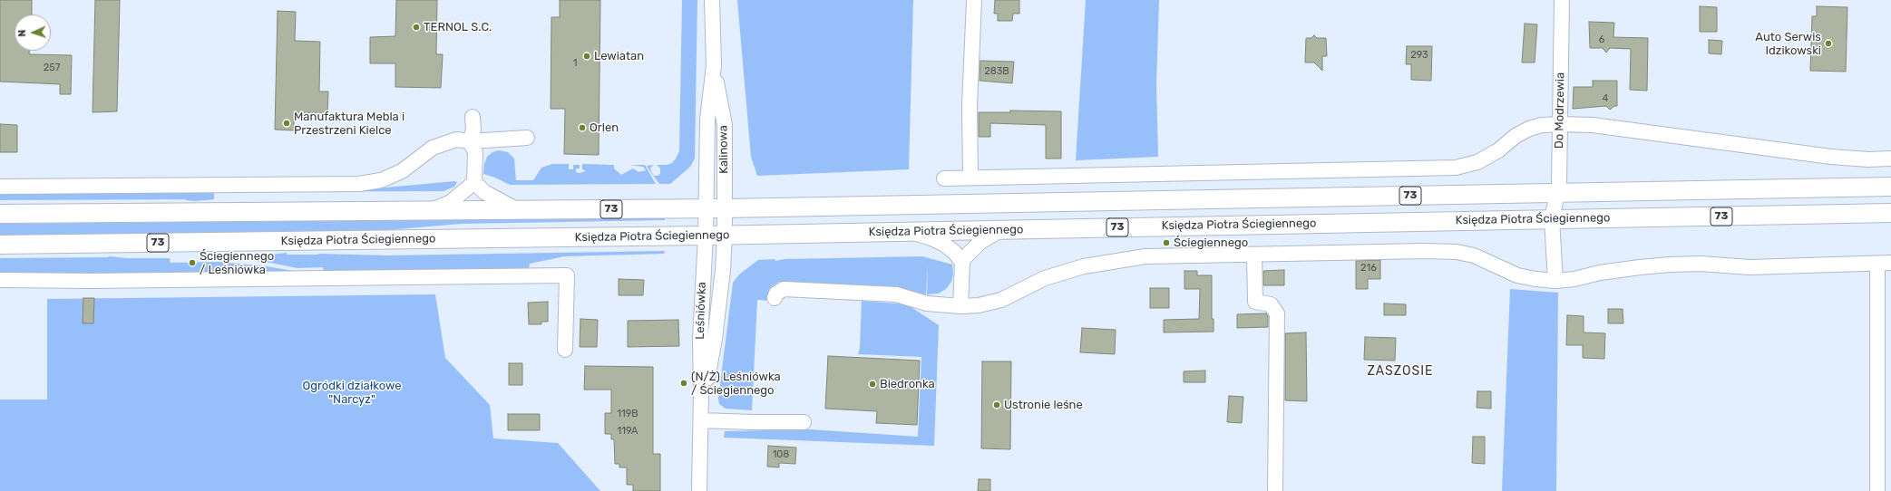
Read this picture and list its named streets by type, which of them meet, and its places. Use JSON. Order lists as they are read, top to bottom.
{
  "streets": {
    "main road": ["73", "Księdza Piotra Ściegiennego"],
    "street": ["Do Modrzewia", "Kalinowa", "Leśniówka"]
  },
  "crossings": [
    ["Do Modrzewia", "73"],
    ["Do Modrzewia", "Księdza Piotra Ściegiennego"],
    ["Kalinowa", "73"],
    ["Kalinowa", "Księdza Piotra Ściegiennego"],
    ["Kalinowa", "Leśniówka"],
    ["73", "Leśniówka"],
    ["Księdza Piotra Ściegiennego", "Leśniówka"]
  ],
  "districts": ["ZASZOSIE"],
  "parks": ["Ogródki działkowe \"Narcyz\""],
  "places": [
    "TERNOL S.C.",
    "Auto Serwis Idzikowski",
    "Lewiatan",
    "Manufaktura Mebla i Przestrzeni Kielce",
    "Orlen",
    "Ściegiennego",
    "Ściegiennego / Leśniówka",
    "(N/Ż) Leśniówka / Ściegiennego",
    "Biedronka",
    "Ustronie leśne"
  ],
  "house_numbers": [
    "6",
    "293",
    "1",
    "257",
    "283B",
    "4",
    "216",
    "119B",
    "119A",
    "108"
  ],
  "north": "left"
}
